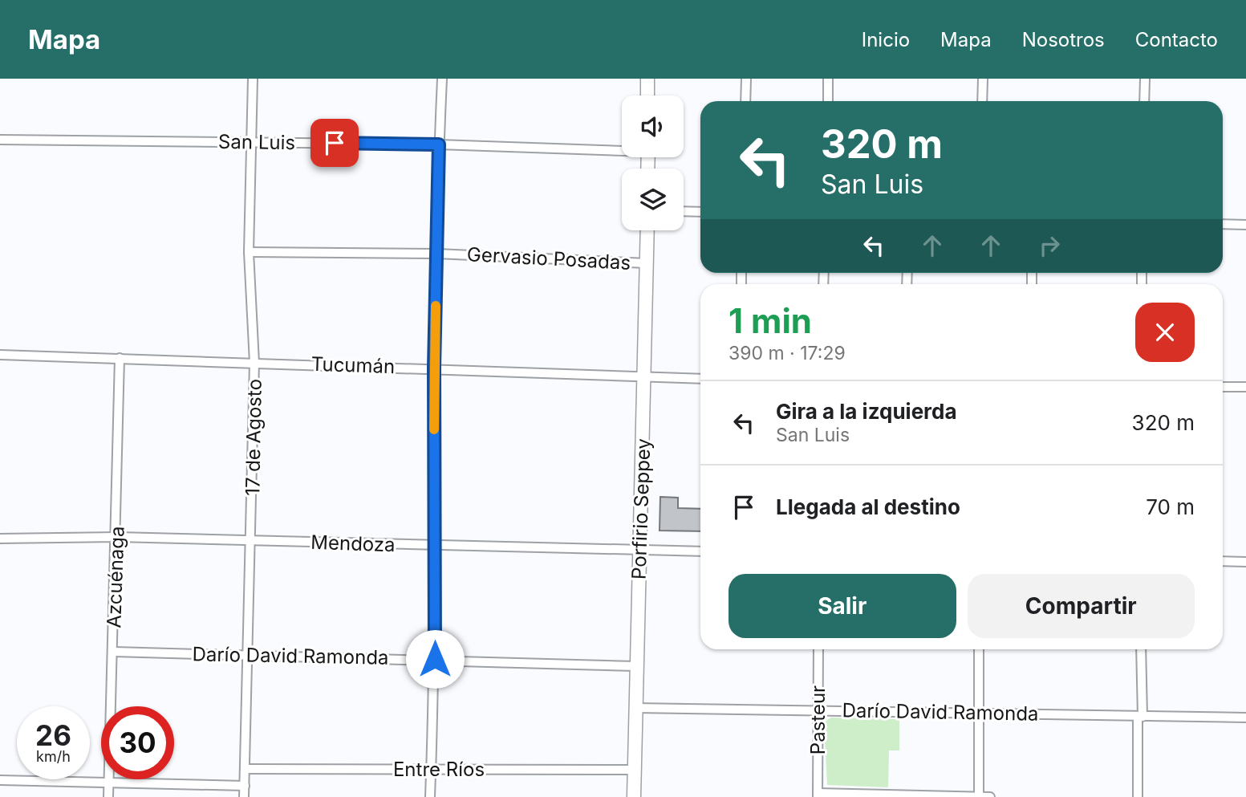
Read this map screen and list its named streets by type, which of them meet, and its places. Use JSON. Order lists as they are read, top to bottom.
{
  "streets": {
    "main road": ["Porfirio Seppey"],
    "street": [
      "San Luis",
      "Gervasio Posadas",
      "Tucumán",
      "17 de Agosto",
      "Mendoza",
      "Azcuénaga",
      "Darío David Ramonda",
      "Pasteur",
      "Entre Ríos"
    ]
  },
  "crossings": [
    ["San Luis", "17 de Agosto"],
    ["Gervasio Posadas", "17 de Agosto"],
    ["Gervasio Posadas", "Porfirio Seppey"],
    ["Tucumán", "17 de Agosto"],
    ["Tucumán", "Porfirio Seppey"],
    ["Tucumán", "Azcuénaga"],
    ["17 de Agosto", "Mendoza"],
    ["17 de Agosto", "Darío David Ramonda"],
    ["17 de Agosto", "Entre Ríos"],
    ["Porfirio Seppey", "Mendoza"],
    ["Porfirio Seppey", "Darío David Ramonda"],
    ["Porfirio Seppey", "Entre Ríos"],
    ["Mendoza", "Azcuénaga"],
    ["Azcuénaga", "Darío David Ramonda"],
    ["Darío David Ramonda", "Pasteur"]
  ],
  "page": {
    "header": "Mapa",
    "nav": [
      "Inicio",
      "Mapa",
      "Nosotros",
      "Contacto"
    ],
    "turn": ["320 m", "San Luis"],
    "heading": ["1 min", "390 m · 17:29"],
    "list": [
      {
        "name": "Gira a la izquierda",
        "note": "San Luis",
        "value": "320 m"
      },
      {
        "name": "Llegada al destino",
        "value": "70 m"
      }
    ],
    "buttons": ["Salir", "Compartir"],
    "speed": "26 km/h",
    "limit": "30"
  }
}
